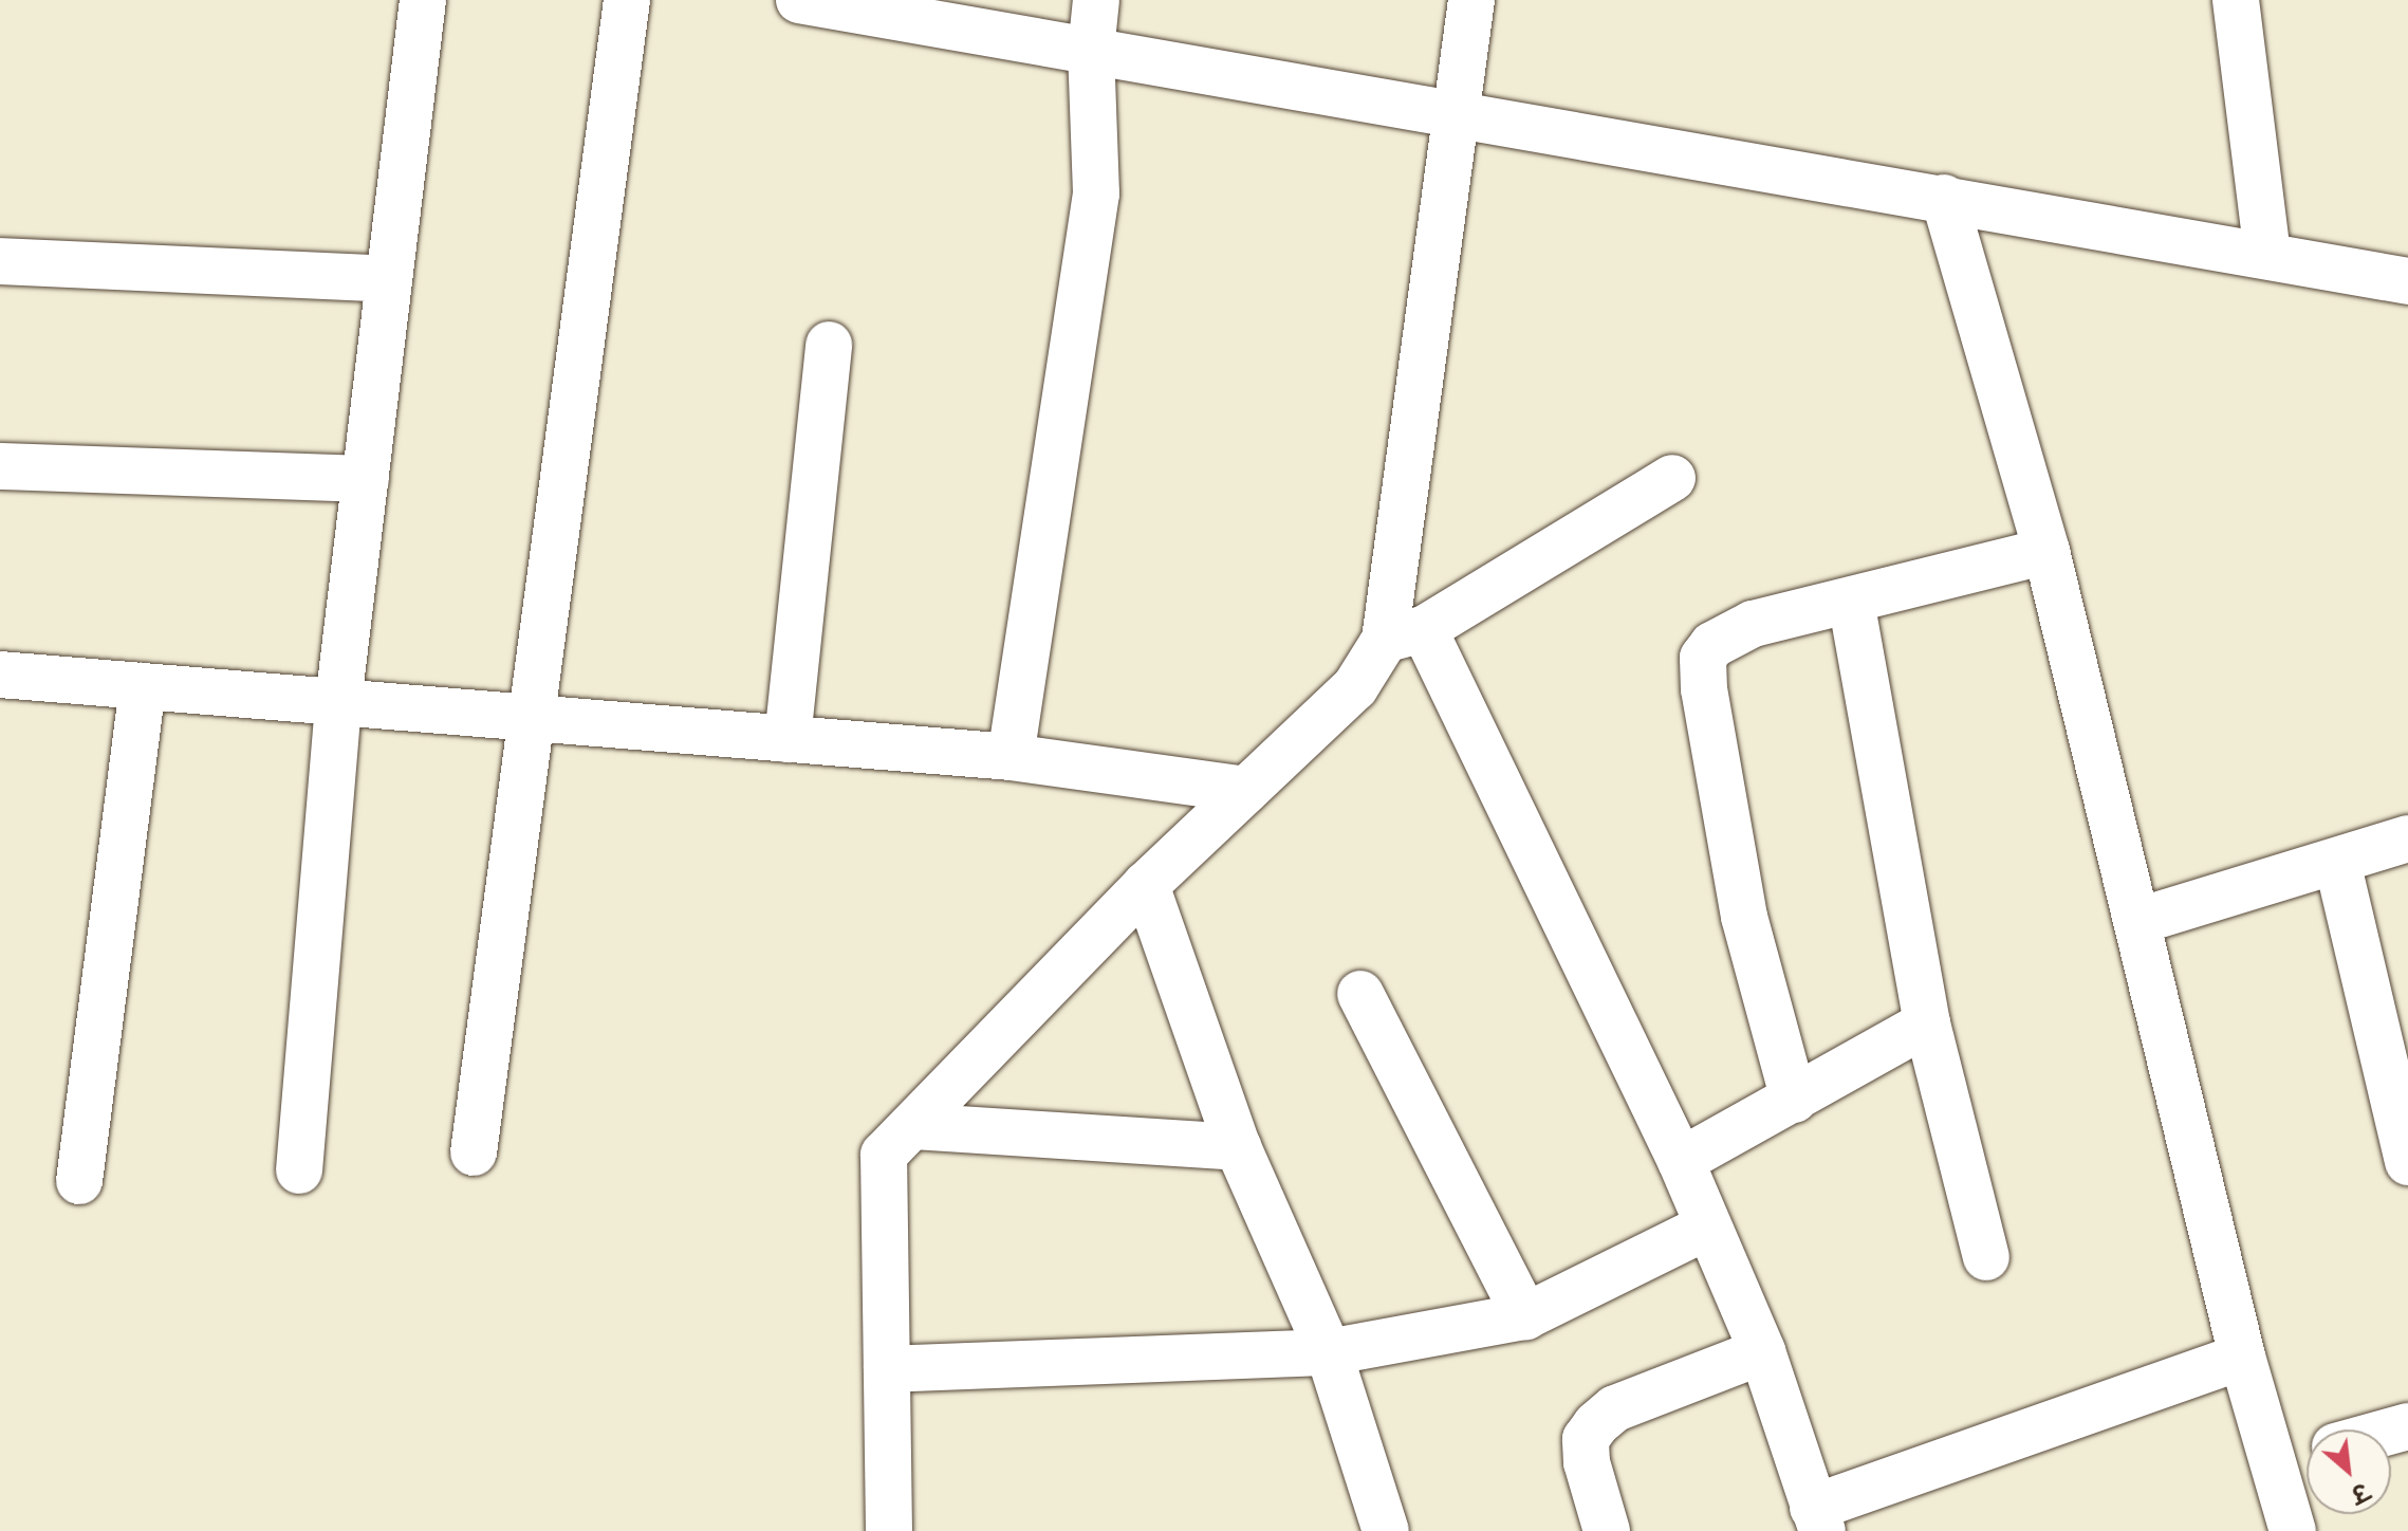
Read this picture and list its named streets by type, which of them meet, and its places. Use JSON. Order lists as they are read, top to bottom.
{
  "north": "bottom right"
}
